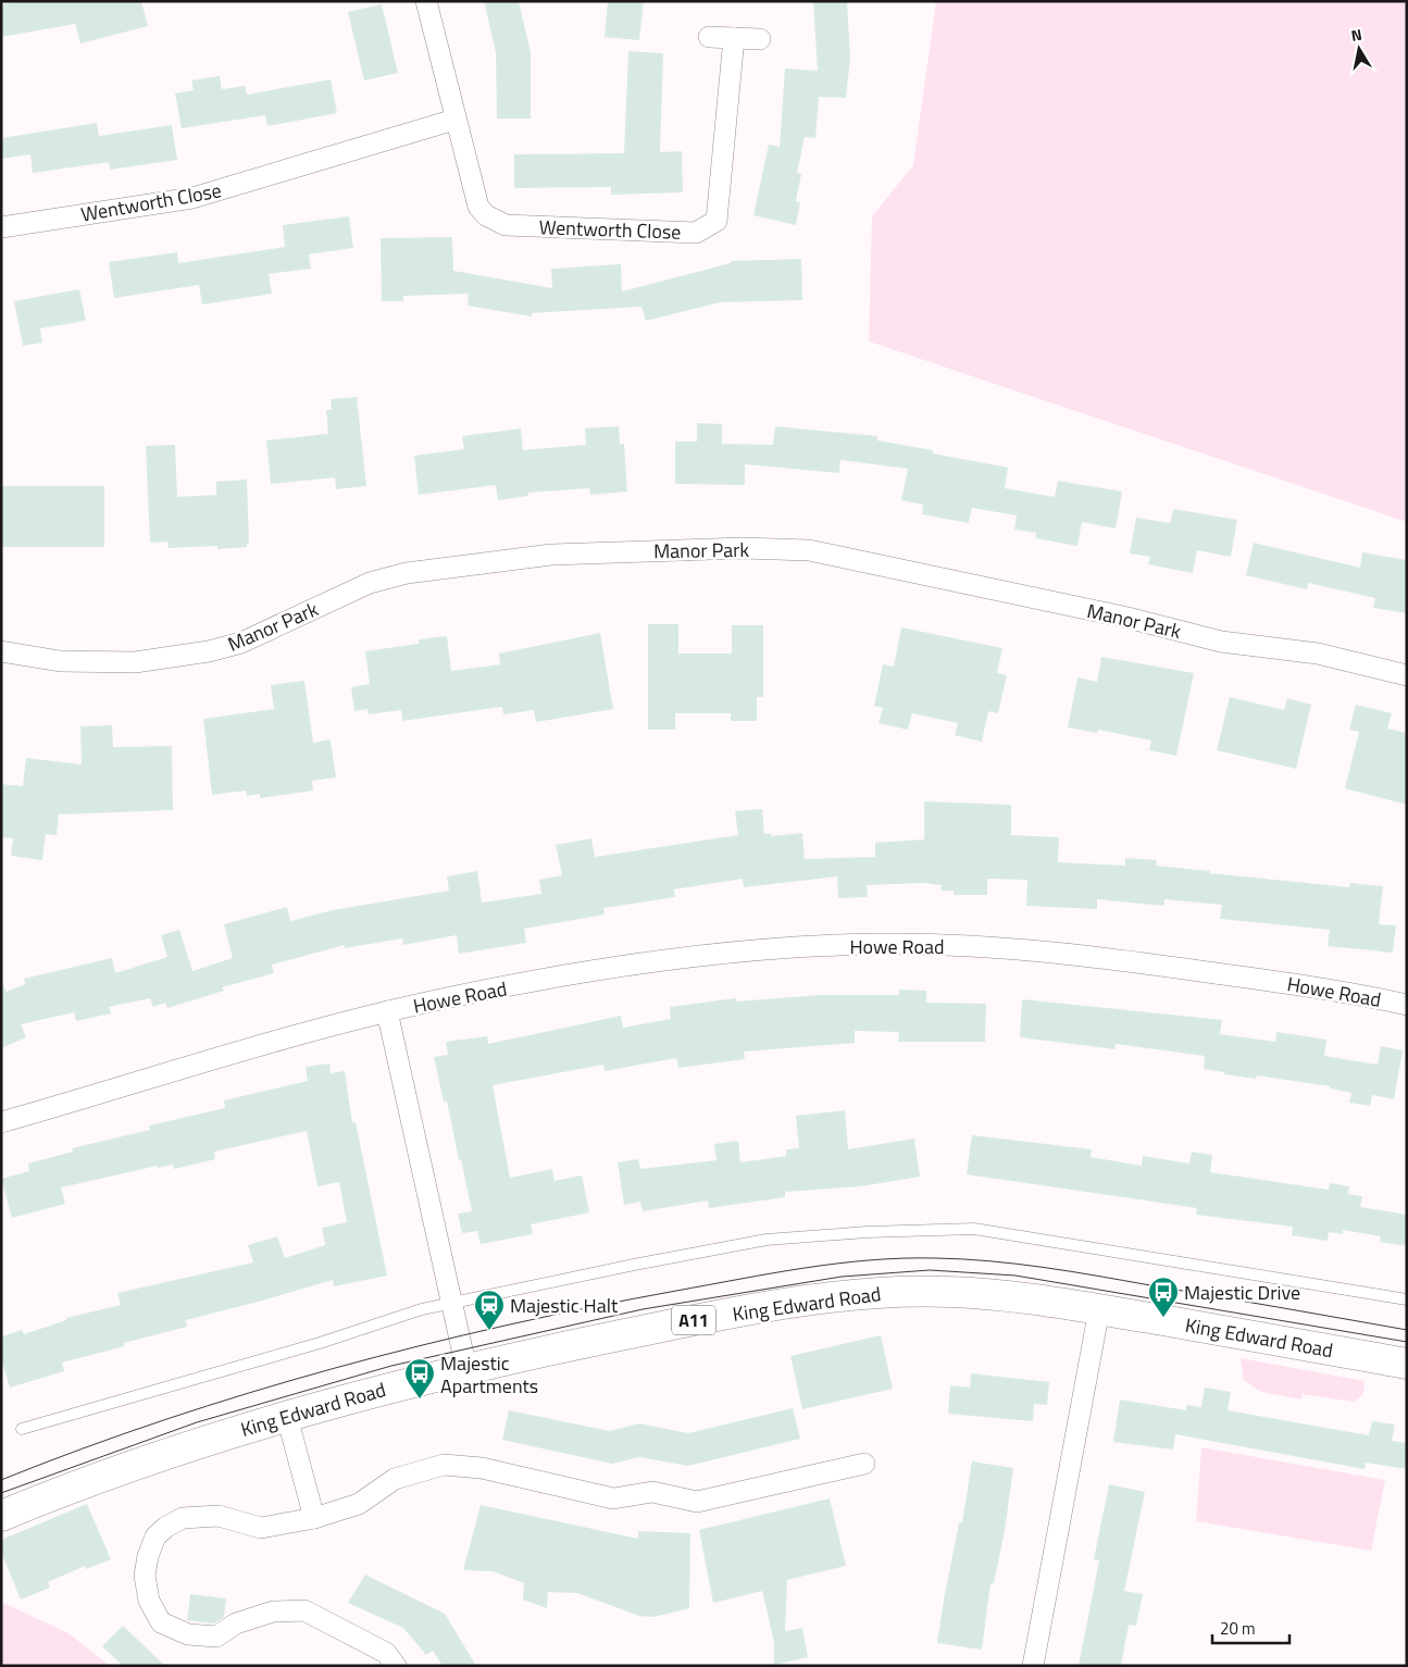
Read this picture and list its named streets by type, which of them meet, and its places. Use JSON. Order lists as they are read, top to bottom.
{
  "streets": {
    "main road": ["King Edward Road", "A11"],
    "street": ["Wentworth Close", "Manor Park", "Howe Road"]
  },
  "crossings": [
    ["Howe Road", "King Edward Road"]
  ],
  "places": {
    "bus stop": ["Majestic Drive", "Majestic Apartments"],
    "station": ["Majestic Halt"]
  },
  "scale_bar": "20 m",
  "north": "top"
}
